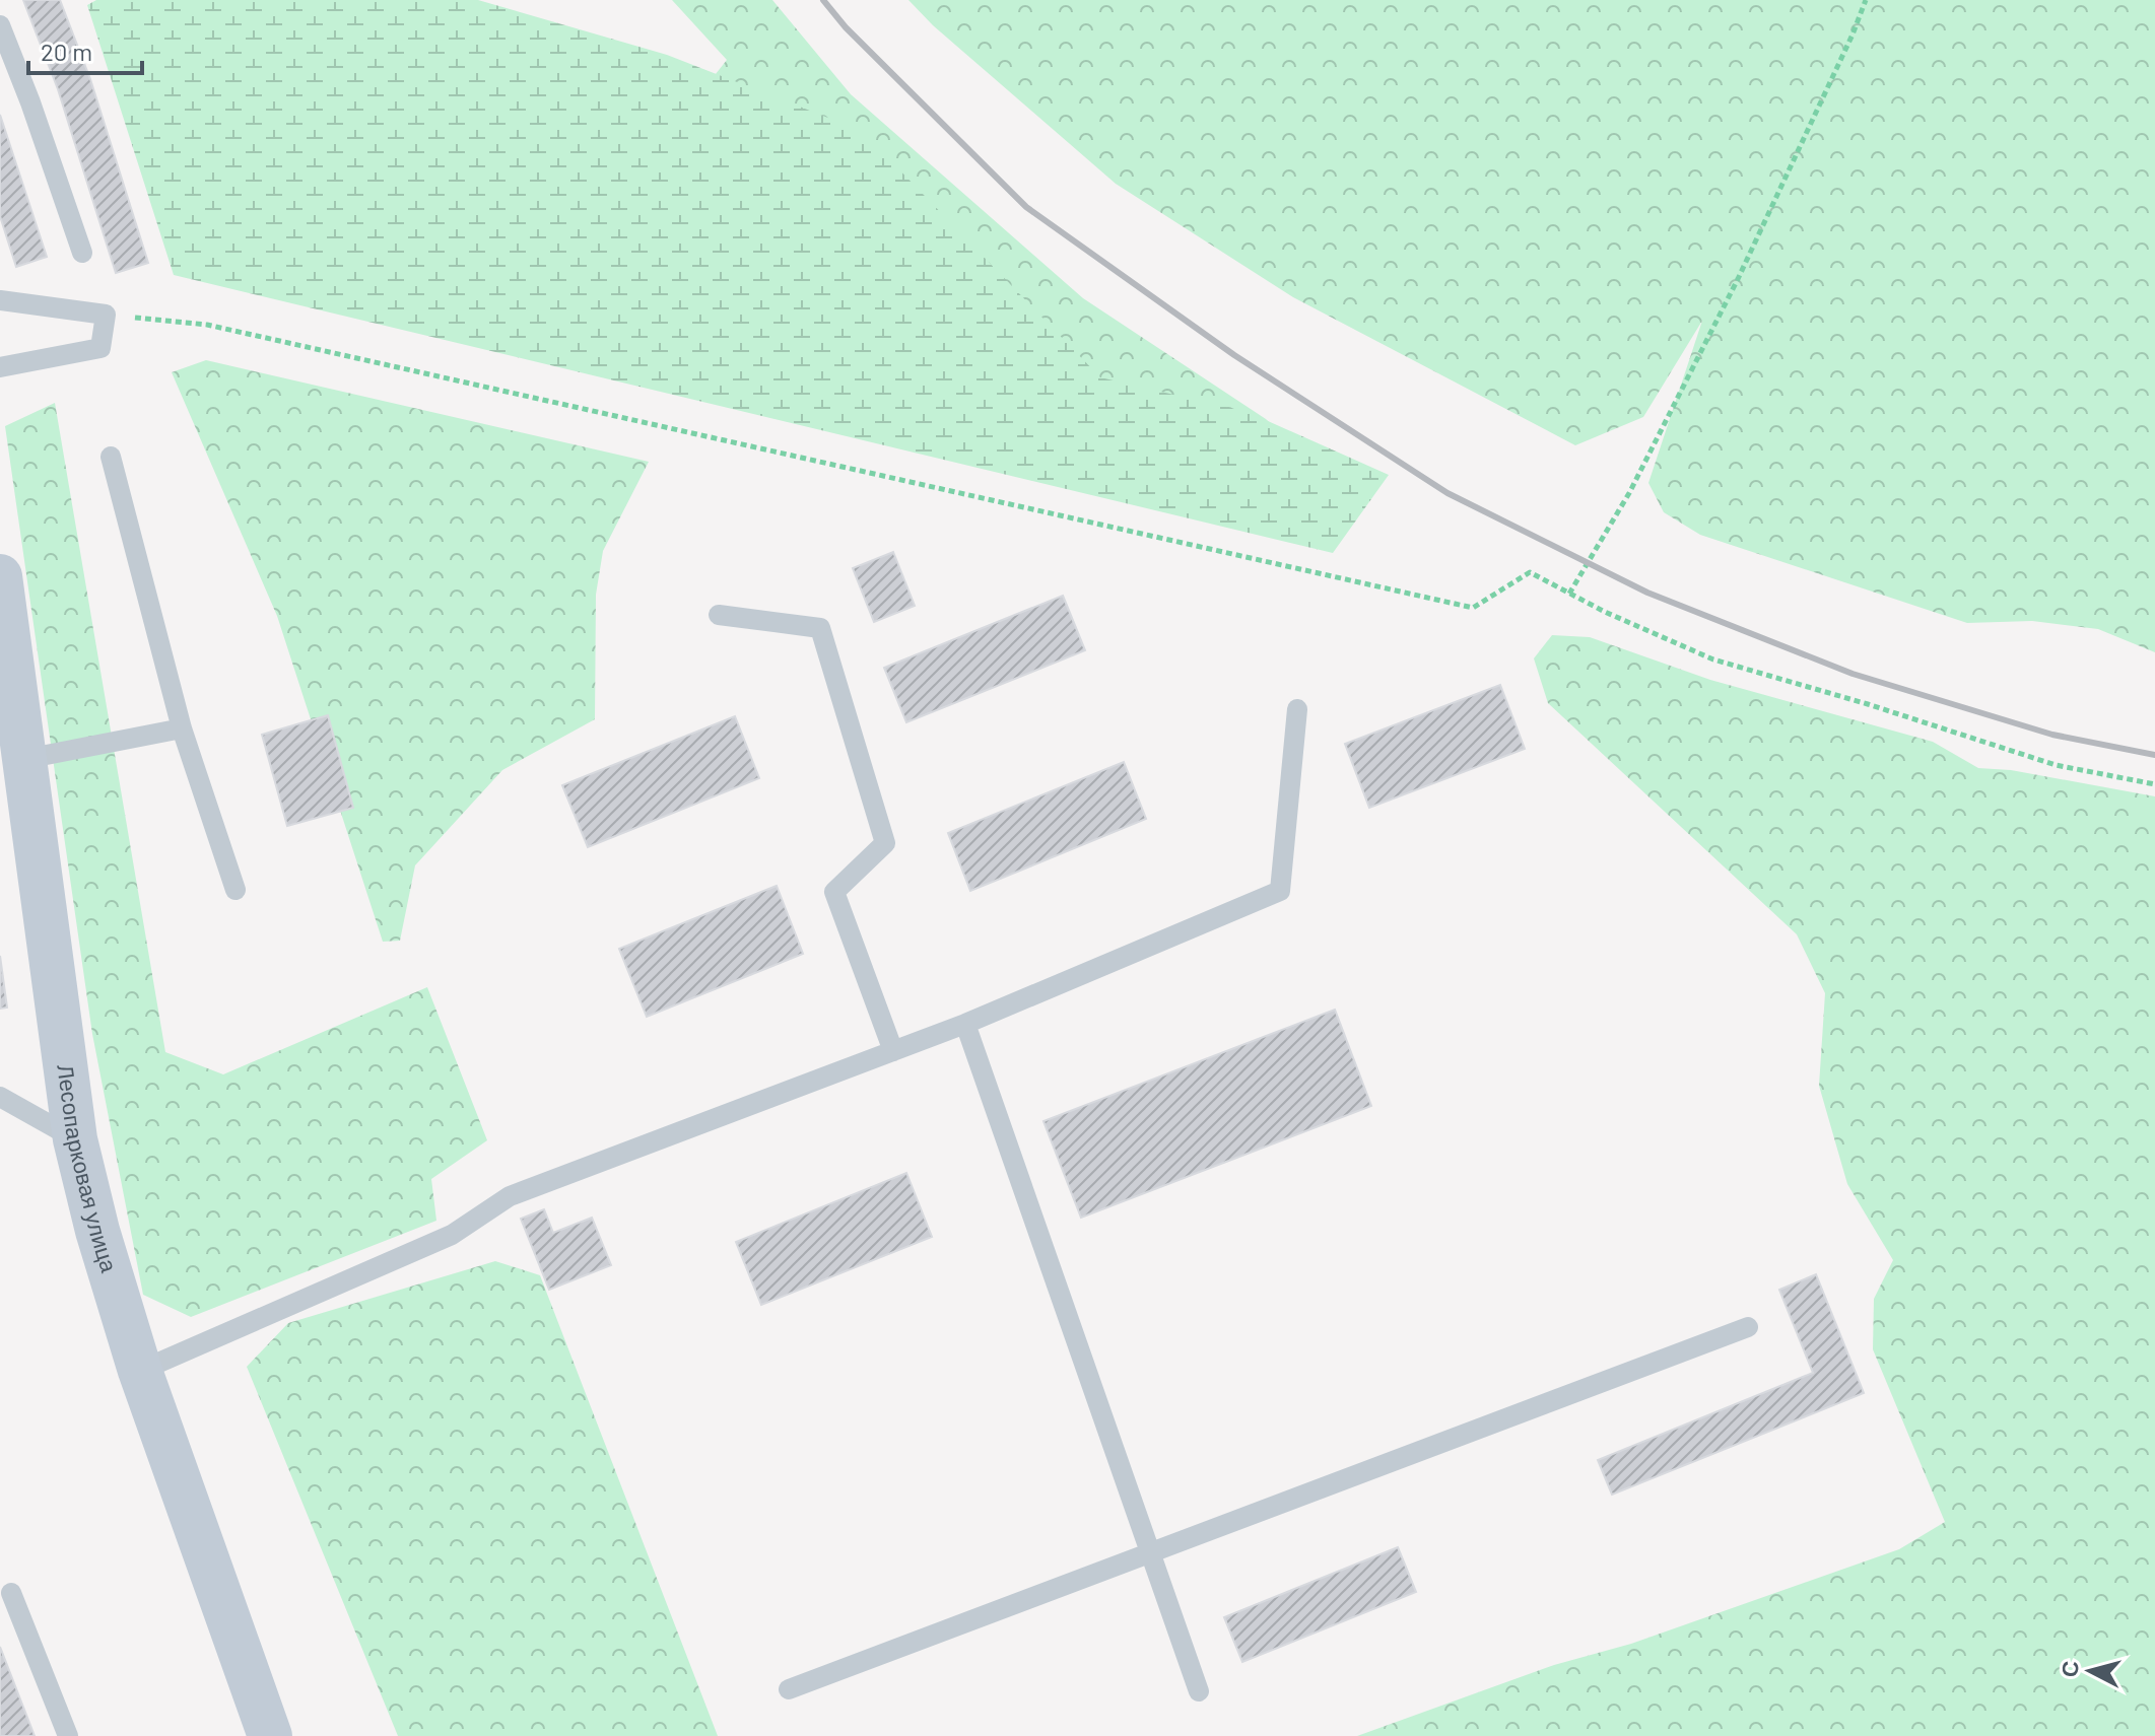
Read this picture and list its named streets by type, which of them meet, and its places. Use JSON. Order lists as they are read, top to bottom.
{
  "streets": {
    "street": ["Лесопарковая улица"]
  },
  "scale_bar": "20 m",
  "north": "left"
}
